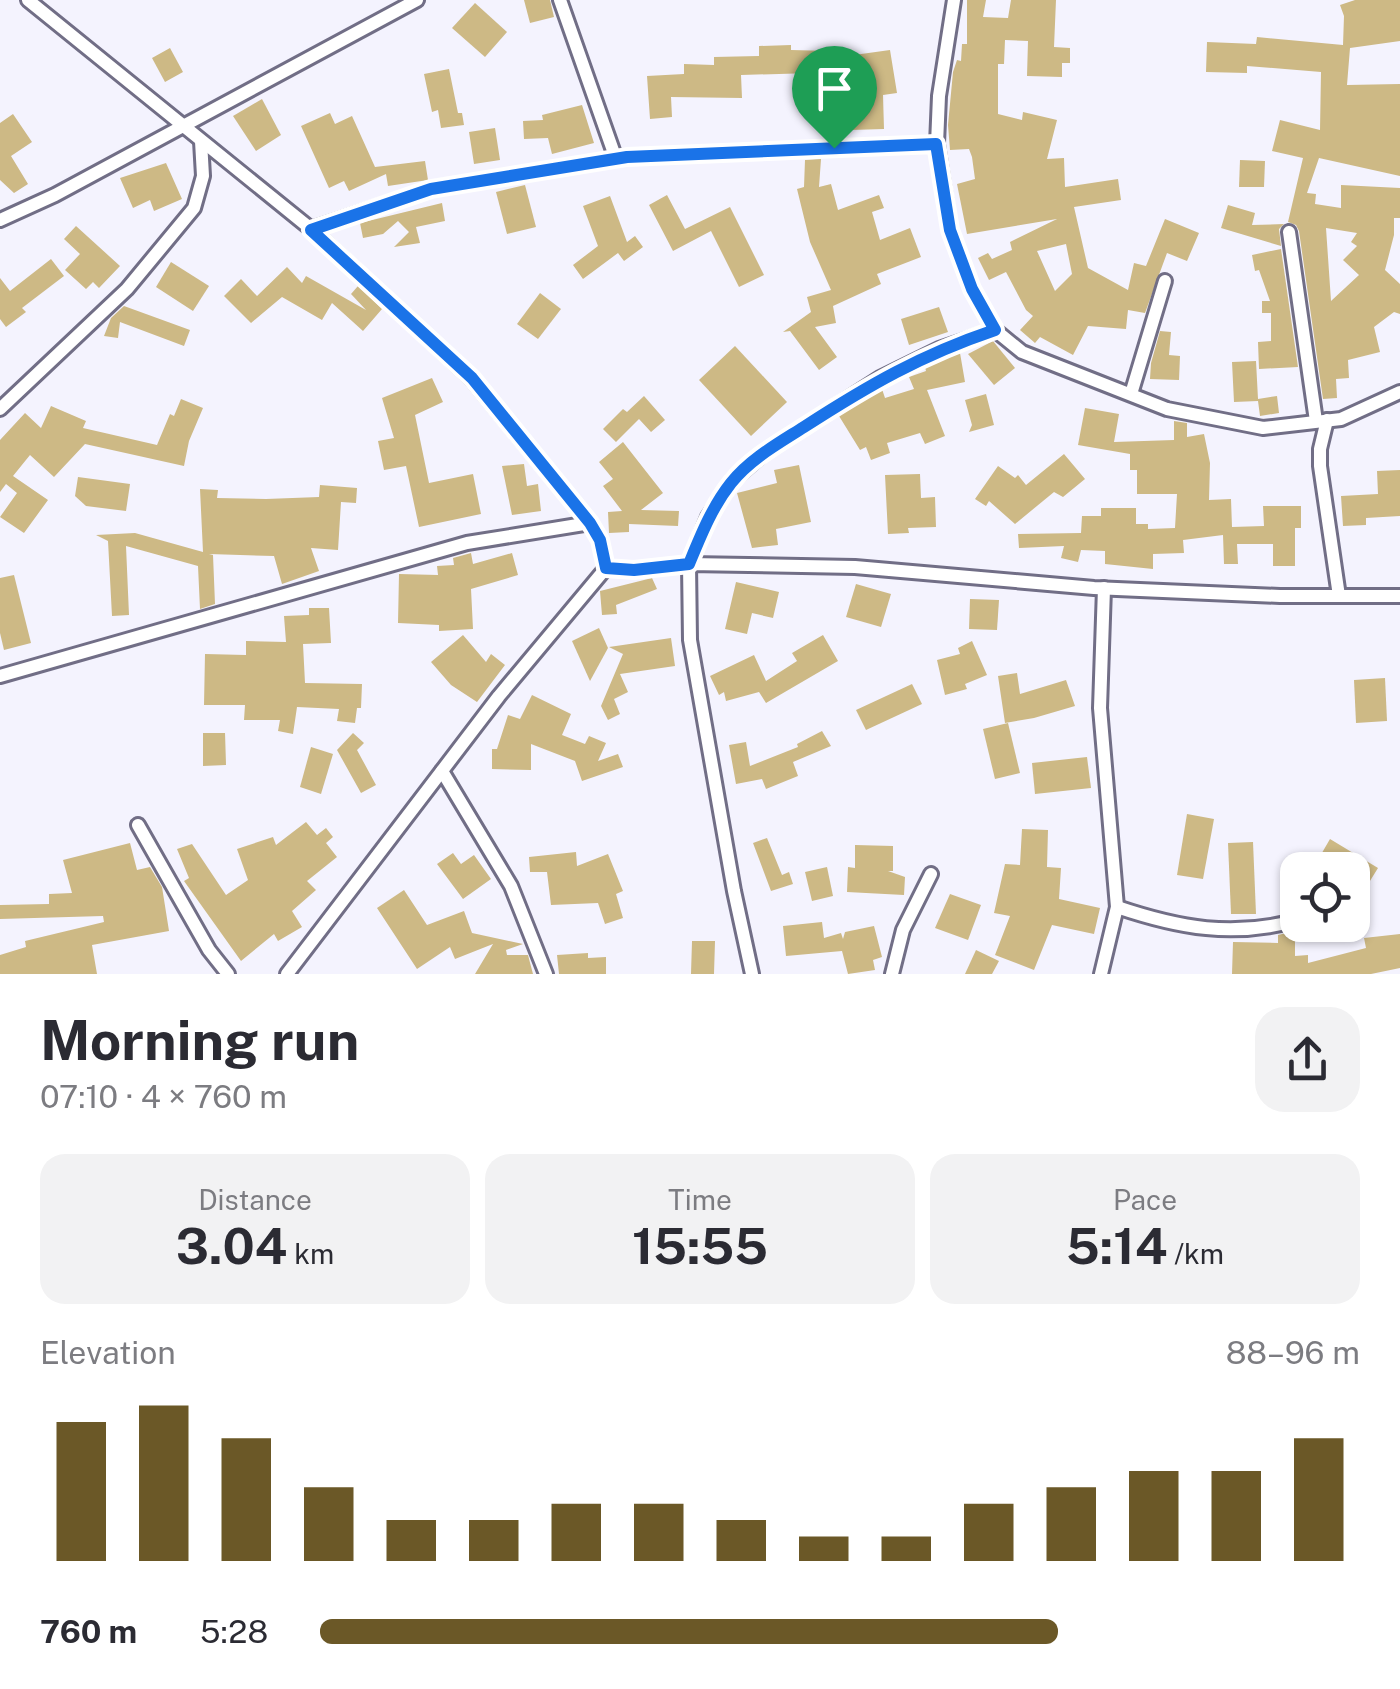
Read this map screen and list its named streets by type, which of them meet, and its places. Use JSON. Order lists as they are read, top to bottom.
{
  "page": {
    "heading": ["Morning run", "07:10 · 4 × 760 m"],
    "stats": [
      ["Distance", "3.04 km"],
      ["Time", "15:55"],
      ["Pace", "5:14 /km"]
    ],
    "chart": ["Elevation", "88–96 m"],
    "list": [
      {
        "name": "760 m",
        "note": "5:28"
      }
    ]
  }
}
